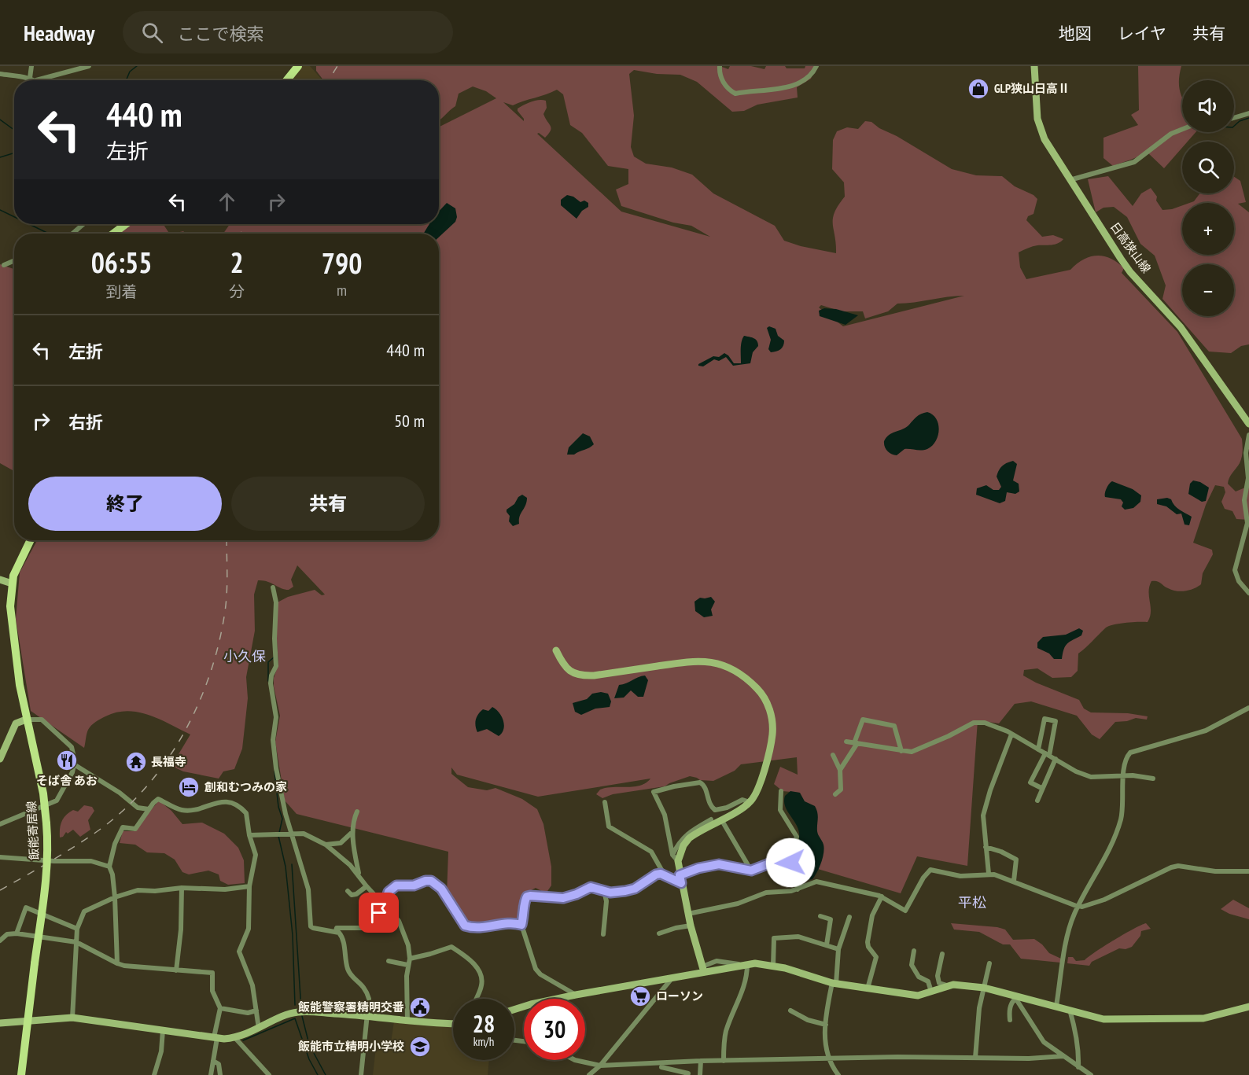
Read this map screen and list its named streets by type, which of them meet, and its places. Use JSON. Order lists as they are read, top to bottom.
{
  "streets": {
    "main road": ["飯能寄居線"],
    "street": ["日高狭山線"]
  },
  "districts": ["小久保", "平松"],
  "places": {
    "shop": ["GLP狭山日高Ⅱ"],
    "restaurant": ["そば舎 あお"],
    "temple": ["長福寺"],
    "hotel": ["創和むつみの家"],
    "supermarket": ["ローソン"],
    "public building": ["飯能警察署精明交番"],
    "school or university": ["飯能市立精明小学校"]
  },
  "page": {
    "header": "Headway",
    "search": "ここで検索",
    "nav": ["地図", "レイヤ", "共有"],
    "map_buttons": ["+", "−"],
    "turn": ["440 m", "左折"],
    "eta": [
      "06:55",
      "到着",
      "2",
      "分",
      "790",
      "m"
    ],
    "list": [
      {
        "name": "左折",
        "value": "440 m"
      },
      {
        "name": "右折",
        "value": "50 m"
      }
    ],
    "buttons": ["終了", "共有"],
    "speed": "28 km/h",
    "limit": "30"
  }
}
